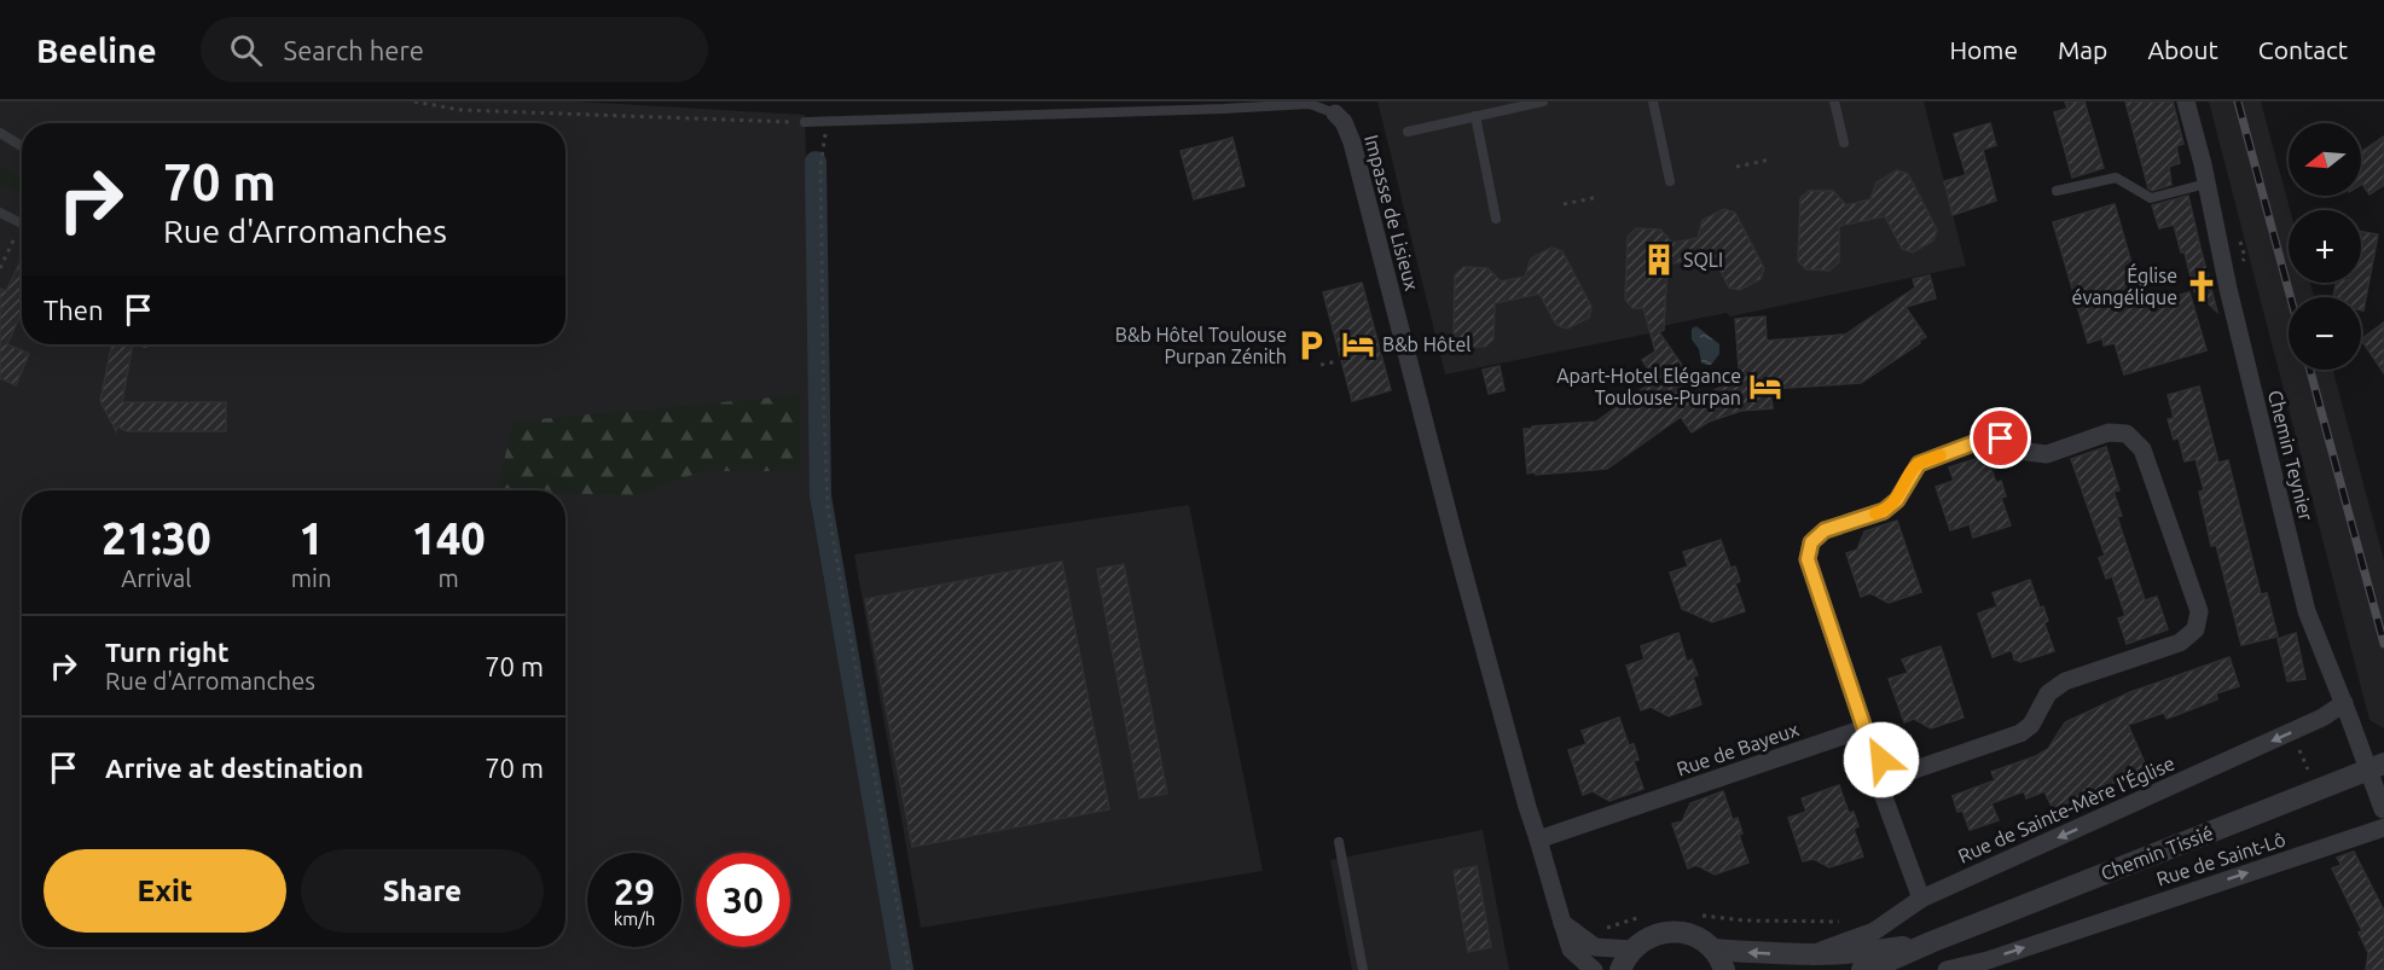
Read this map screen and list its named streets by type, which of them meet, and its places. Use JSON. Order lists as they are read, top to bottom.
{
  "streets": {
    "street": [
      "Impasse de Lisieux",
      "Chemin Teynier",
      "Rue de Bayeux",
      "Rue de Sainte-Mère l'Église",
      "Chemin Tissié",
      "Rue de Saint-Lô"
    ]
  },
  "crossings": [
    ["Impasse de Lisieux", "Rue de Bayeux"],
    ["Chemin Teynier", "Rue de Sainte-Mère l'Église"],
    ["Rue de Sainte-Mère l'Église", "Chemin Tissié"]
  ],
  "one_way": ["Rue de Sainte-Mère l'Église", "Rue de Saint-Lô"],
  "places": {
    "building": ["SQLI"],
    "church": ["Église évangélique"],
    "hotel": ["B&b Hôtel", "Apart-Hotel Elégance Toulouse-Purpan"],
    "parking": ["B&b Hôtel Toulouse Purpan Zénith"]
  },
  "north": "left",
  "page": {
    "header": "Beeline",
    "search": "Search here",
    "nav": [
      "Home",
      "Map",
      "About",
      "Contact"
    ],
    "map_buttons": ["+", "−"],
    "turn": ["70 m", "Rue d'Arromanches"],
    "then": "Then",
    "eta": [
      "21:30",
      "Arrival",
      "1",
      "min",
      "140",
      "m"
    ],
    "list": [
      {
        "name": "Turn right",
        "note": "Rue d'Arromanches",
        "value": "70 m"
      },
      {
        "name": "Arrive at destination",
        "value": "70 m"
      }
    ],
    "buttons": ["Exit", "Share"],
    "speed": "29 km/h",
    "limit": "30"
  }
}
